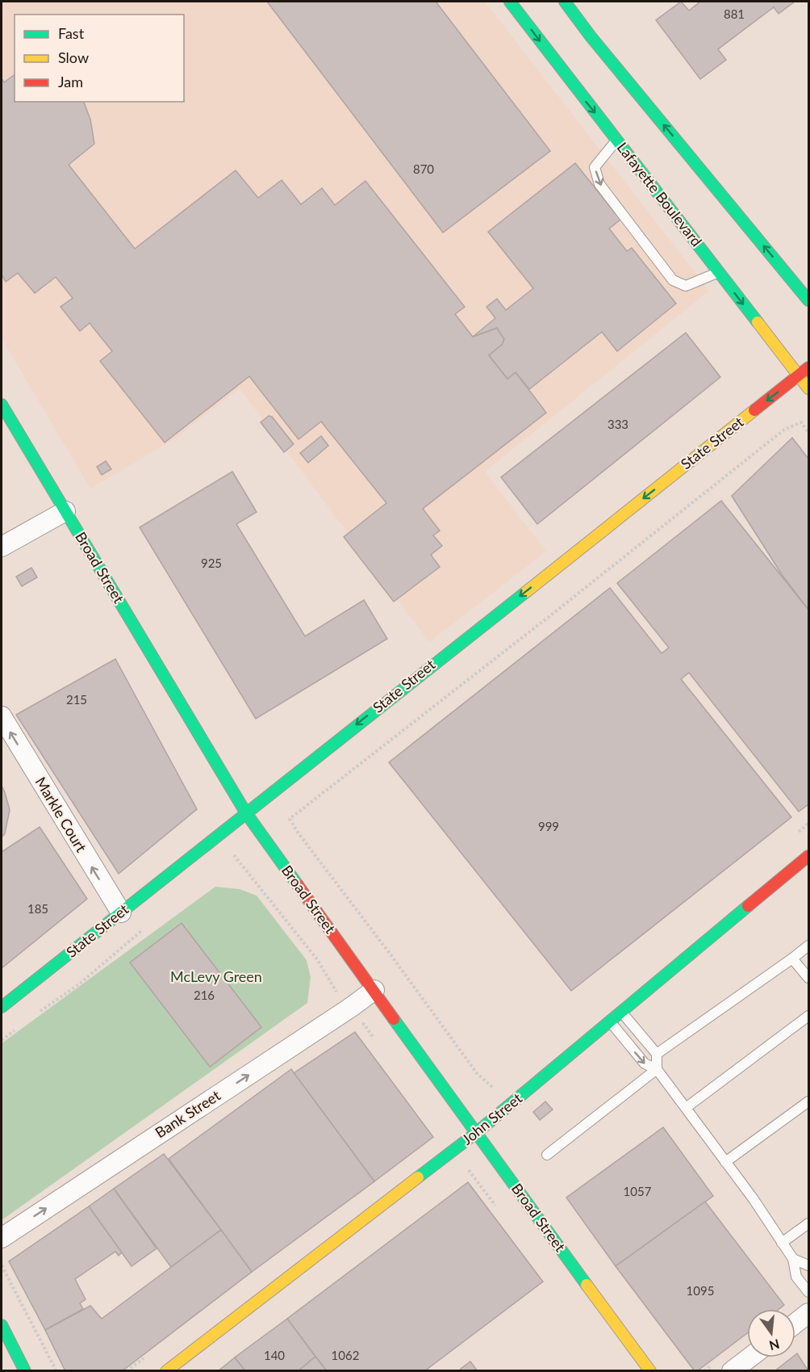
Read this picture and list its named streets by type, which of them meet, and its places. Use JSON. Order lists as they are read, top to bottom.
{
  "streets": {
    "street": [
      "Lafayette Boulevard",
      "State Street",
      "Broad Street",
      "Markle Court",
      "Bank Street",
      "John Street"
    ]
  },
  "crossings": [
    ["Lafayette Boulevard", "State Street"],
    ["State Street", "Broad Street"],
    ["State Street", "Markle Court"],
    ["Broad Street", "Bank Street"],
    ["Broad Street", "John Street"]
  ],
  "one_way": ["State Street", "Markle Court", "Bank Street"],
  "parks": ["McLevy Green"],
  "house_numbers": [
    "881",
    "870",
    "333",
    "925",
    "215",
    "999",
    "185",
    "216",
    "1057",
    "1095",
    "140",
    "1062"
  ],
  "legend": ["Fast", "Slow", "Jam"],
  "north": "bottom"
}
